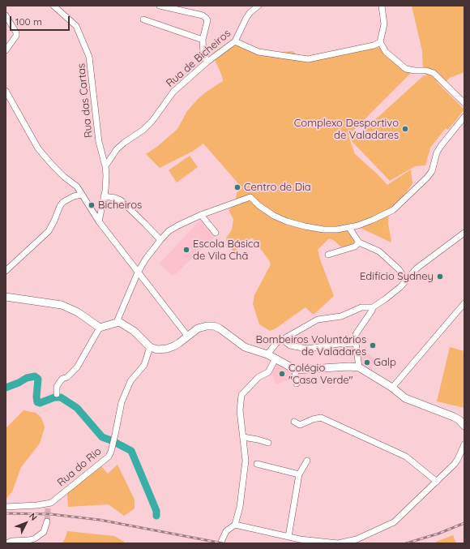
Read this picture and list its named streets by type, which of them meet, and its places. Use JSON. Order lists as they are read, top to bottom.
{
  "streets": {
    "street": ["Rua de Bicheiros", "Rua das Cartas", "Rua do Rio"]
  },
  "crossings": [
    ["Rua de Bicheiros", "Rua das Cartas"]
  ],
  "places": [
    "Complexo Desportivo de Valadares",
    "Centro de Dia",
    "Bicheiros",
    "Escola Básica de Vila Chã",
    "Edifício Sydney",
    "Bombeiros Voluntários de Valadares",
    "Galp",
    "Colégio \"Casa Verde\""
  ],
  "scale_bar": "100 m",
  "north": "top right"
}
